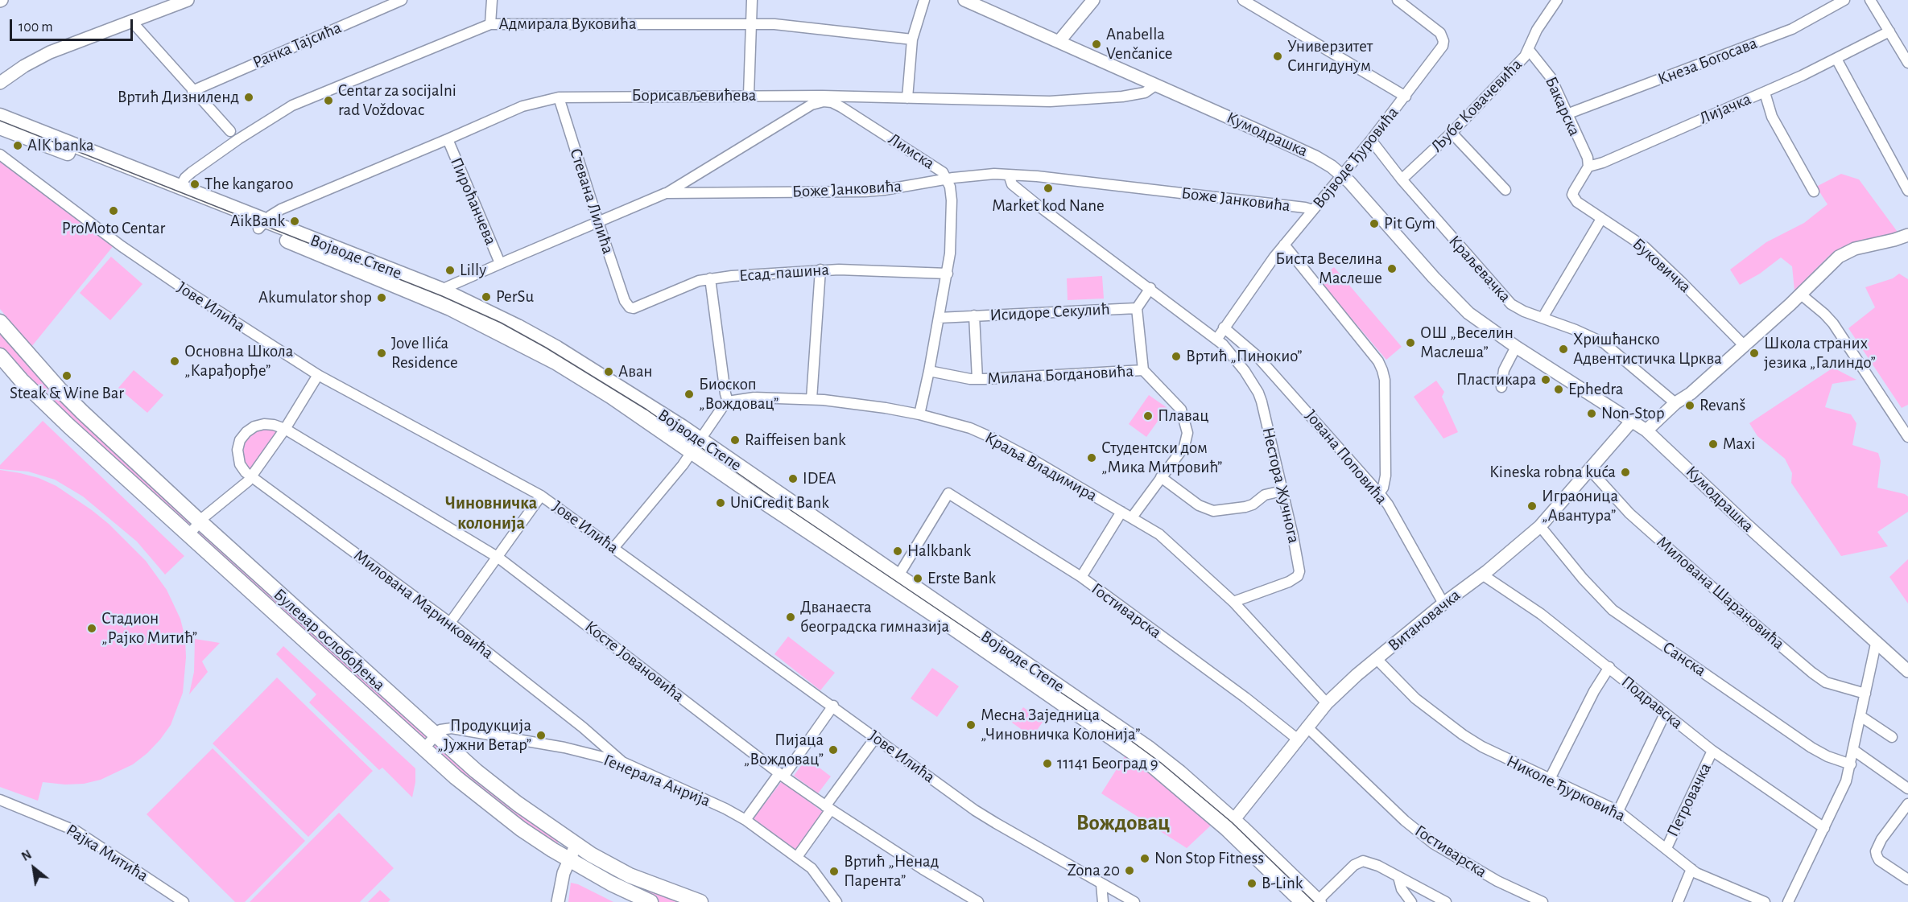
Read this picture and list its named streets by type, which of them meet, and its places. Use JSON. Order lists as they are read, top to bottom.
{
  "streets": {
    "main road": ["Војводе Степе", "Булевар ослобођења"],
    "street": [
      "Адмирала Вуковића",
      "Ранка Тајсића",
      "Кнеза Богосава",
      "Борисављевићева",
      "Љубе Ковачевића",
      "Бакарска",
      "Лијачка",
      "Кумодрашка",
      "Лимска",
      "Војводе Ђуровића",
      "Боже Јанковића",
      "Пироћанчева",
      "Стевана Лилића",
      "Буковичка",
      "Краљевачка",
      "Есад-пашина",
      "Јове Илића",
      "Исидоре Секулић",
      "Милана Богдановића",
      "Јована Поповића",
      "Краља Владимира",
      "Нестора Жучнога",
      "Милована Шарановића",
      "Милована Маринковића",
      "Гостиварска",
      "Витановачка",
      "Санска",
      "Косте Јовановића",
      "Подравска",
      "Генерала Анрија",
      "Николе Ђурковића",
      "Петровачка",
      "Рајка Митића"
    ]
  },
  "crossings": [
    ["Адмирала Вуковића", "Војводе Степе"],
    ["Кнеза Богосава", "Бакарска"],
    ["Борисављевићева", "Кумодрашка"],
    ["Борисављевићева", "Пироћанчева"],
    ["Борисављевићева", "Стевана Лилића"],
    ["Борисављевићева", "Војводе Степе"],
    ["Љубе Ковачевића", "Бакарска"],
    ["Љубе Ковачевића", "Краљевачка"],
    ["Бакарска", "Лијачка"],
    ["Бакарска", "Буковичка"],
    ["Лијачка", "Буковичка"],
    ["Кумодрашка", "Војводе Ђуровића"],
    ["Кумодрашка", "Витановачка"],
    ["Лимска", "Боже Јанковића"],
    ["Лимска", "Есад-пашина"],
    ["Лимска", "Исидоре Секулић"],
    ["Лимска", "Милана Богдановића"],
    ["Лимска", "Краља Владимира"],
    ["Војводе Ђуровића", "Боже Јанковића"],
    ["Војводе Ђуровића", "Краљевачка"],
    ["Војводе Ђуровића", "Јована Поповића"],
    ["Војводе Ђуровића", "Нестора Жучнога"],
    ["Боже Јанковића", "Пироћанчева"],
    ["Боже Јанковића", "Стевана Лилића"],
    ["Боже Јанковића", "Војводе Степе"],
    ["Стевана Лилића", "Есад-пашина"],
    ["Војводе Степе", "Гостиварска"],
    ["Војводе Степе", "Витановачка"],
    ["Исидоре Секулић", "Милана Богдановића"],
    ["Јована Поповића", "Витановачка"],
    ["Краља Владимира", "Нестора Жучнога"],
    ["Краља Владимира", "Витановачка"],
    ["Милована Шарановића", "Витановачка"],
    ["Милована Маринковића", "Косте Јовановића"],
    ["Милована Маринковића", "Генерала Анрија"],
    ["Гостиварска", "Витановачка"],
    ["Витановачка", "Санска"],
    ["Витановачка", "Подравска"],
    ["Витановачка", "Николе Ђурковића"],
    ["Булевар ослобођења", "Генерала Анрија"],
    ["Подравска", "Петровачка"],
    ["Николе Ђурковића", "Петровачка"]
  ],
  "districts": ["Чиновничка колонија", "Вождовац"],
  "places": [
    "Anabella Venčanice",
    "Универзитет Сингидунум",
    "Вртић Дизниленд",
    "Centar za socijalni rad Voždovac",
    "AIK banka",
    "The kangaroo",
    "Market kod Nane",
    "ProMoto Centar",
    "AikBank",
    "Pit Gym",
    "Биста Веселина Маслеше",
    "Lilly",
    "PerSu",
    "Akumulator shop",
    "ОШ „Веселин Маслеша”",
    "Хришћанско Адвентистичка Црква",
    "Jove Ilića Residence",
    "Школа страних језика „Галиндо”",
    "Вртић „Пинокио”",
    "Основна Школа „Карађорђе”",
    "Аван",
    "Steak & Wine Bar",
    "Пластикара",
    "Ephedra",
    "Биоскоп „Вождовац”",
    "Revanš",
    "Non-Stop",
    "Плавац",
    "Raiffeisen bank",
    "Maxi",
    "Студентски дом „Мика Митровић”",
    "Kineska robna kuća",
    "IDEA",
    "UniCredit Bank",
    "Играоница „Авантура”",
    "Halkbank",
    "Erste Bank",
    "Дванаеста београдска гимназија",
    "Стадион „Рајко Митић”",
    "Месна Заједница „Чиновничка Колонија”",
    "Продукција „Јужни Ветар”",
    "Пијаца „Вождовац”",
    "11141 Београд 9",
    "Non Stop Fitness",
    "Zona 20",
    "Вртић „Ненад Парента”",
    "B-Link"
  ],
  "scale_bar": "100 m",
  "north": "top left"
}
